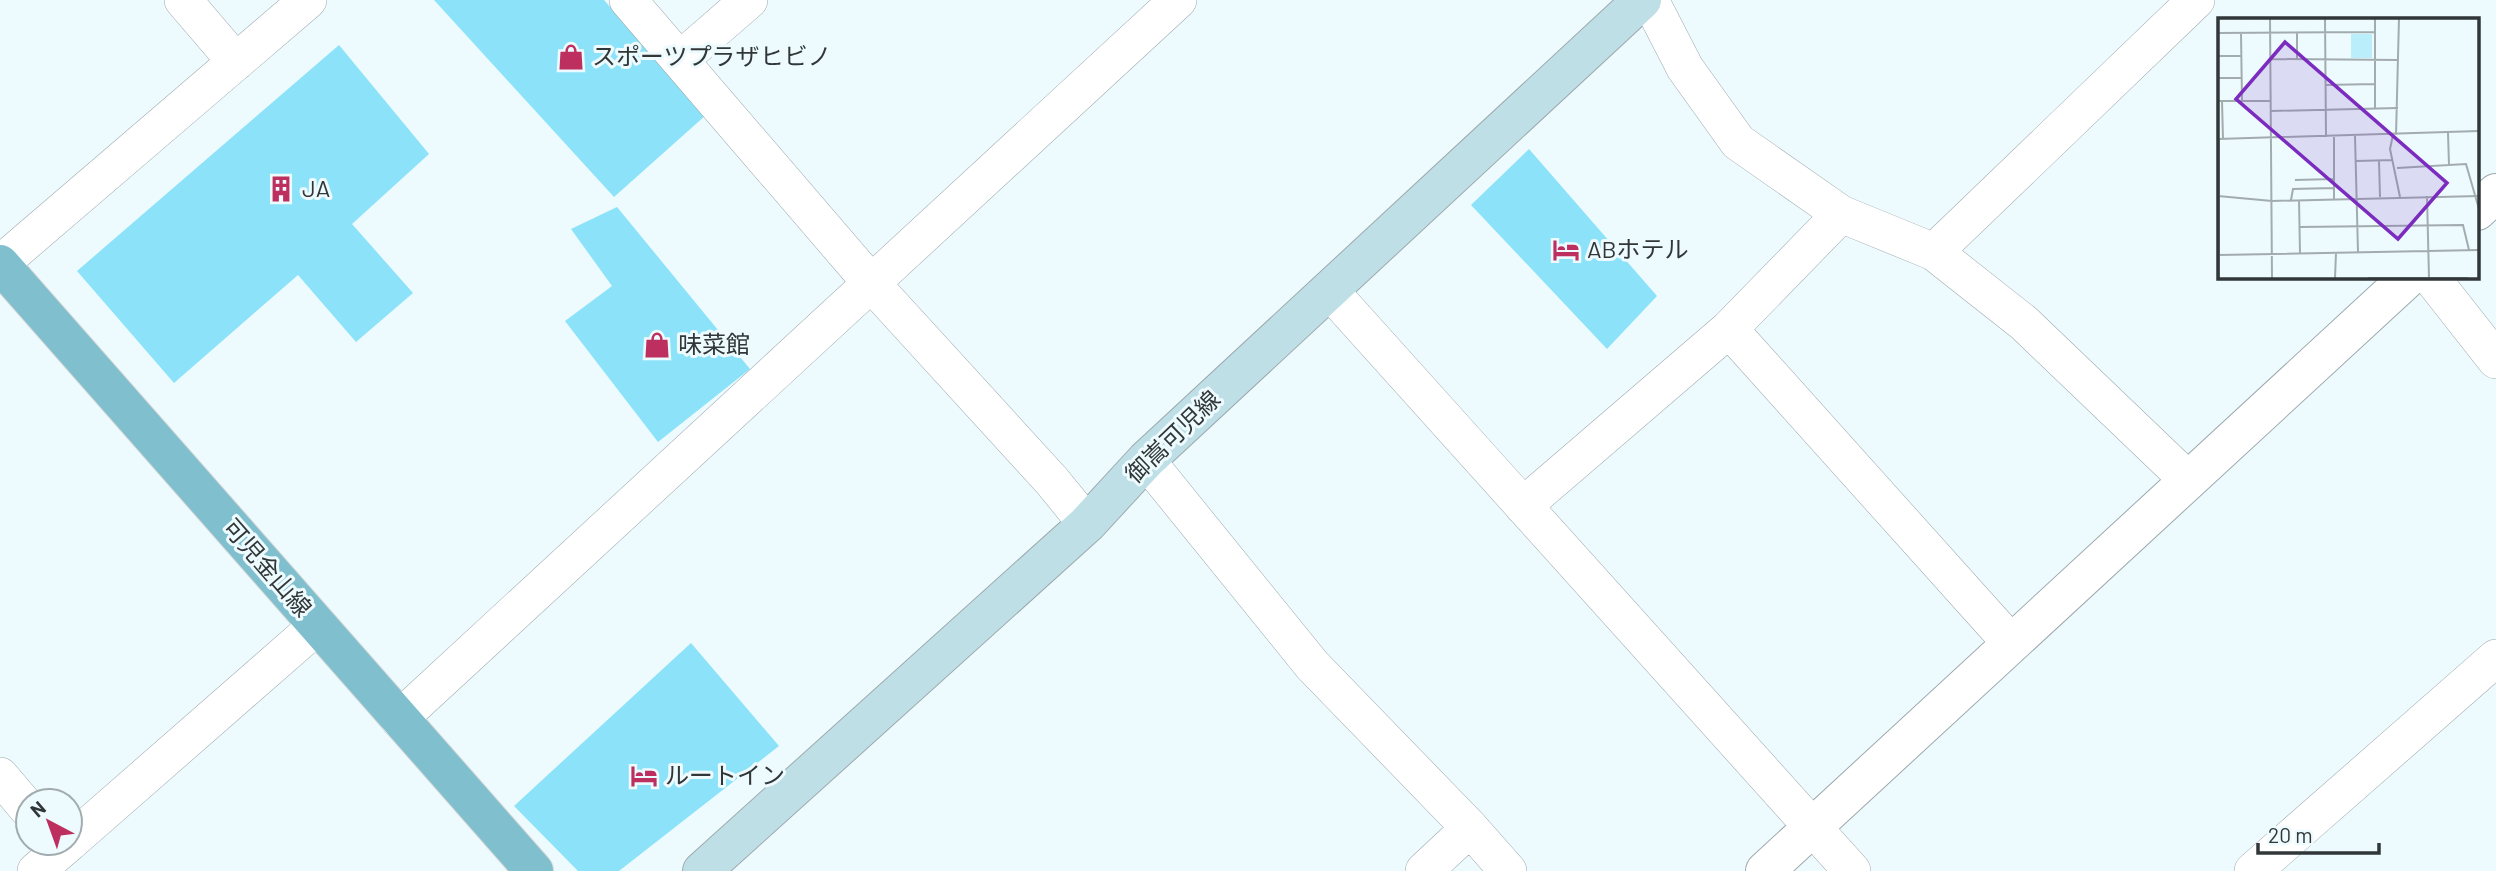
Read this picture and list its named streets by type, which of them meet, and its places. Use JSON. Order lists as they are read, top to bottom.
{
  "streets": {
    "main road": ["御嵩可児線", "可児金山線"]
  },
  "places": {
    "shop": ["スポーツプラザヒビノ", "味菜館"],
    "building": ["JA"],
    "hotel": ["ABホテル", "ルートイン"]
  },
  "scale_bar": "20 m",
  "north": "top left"
}
